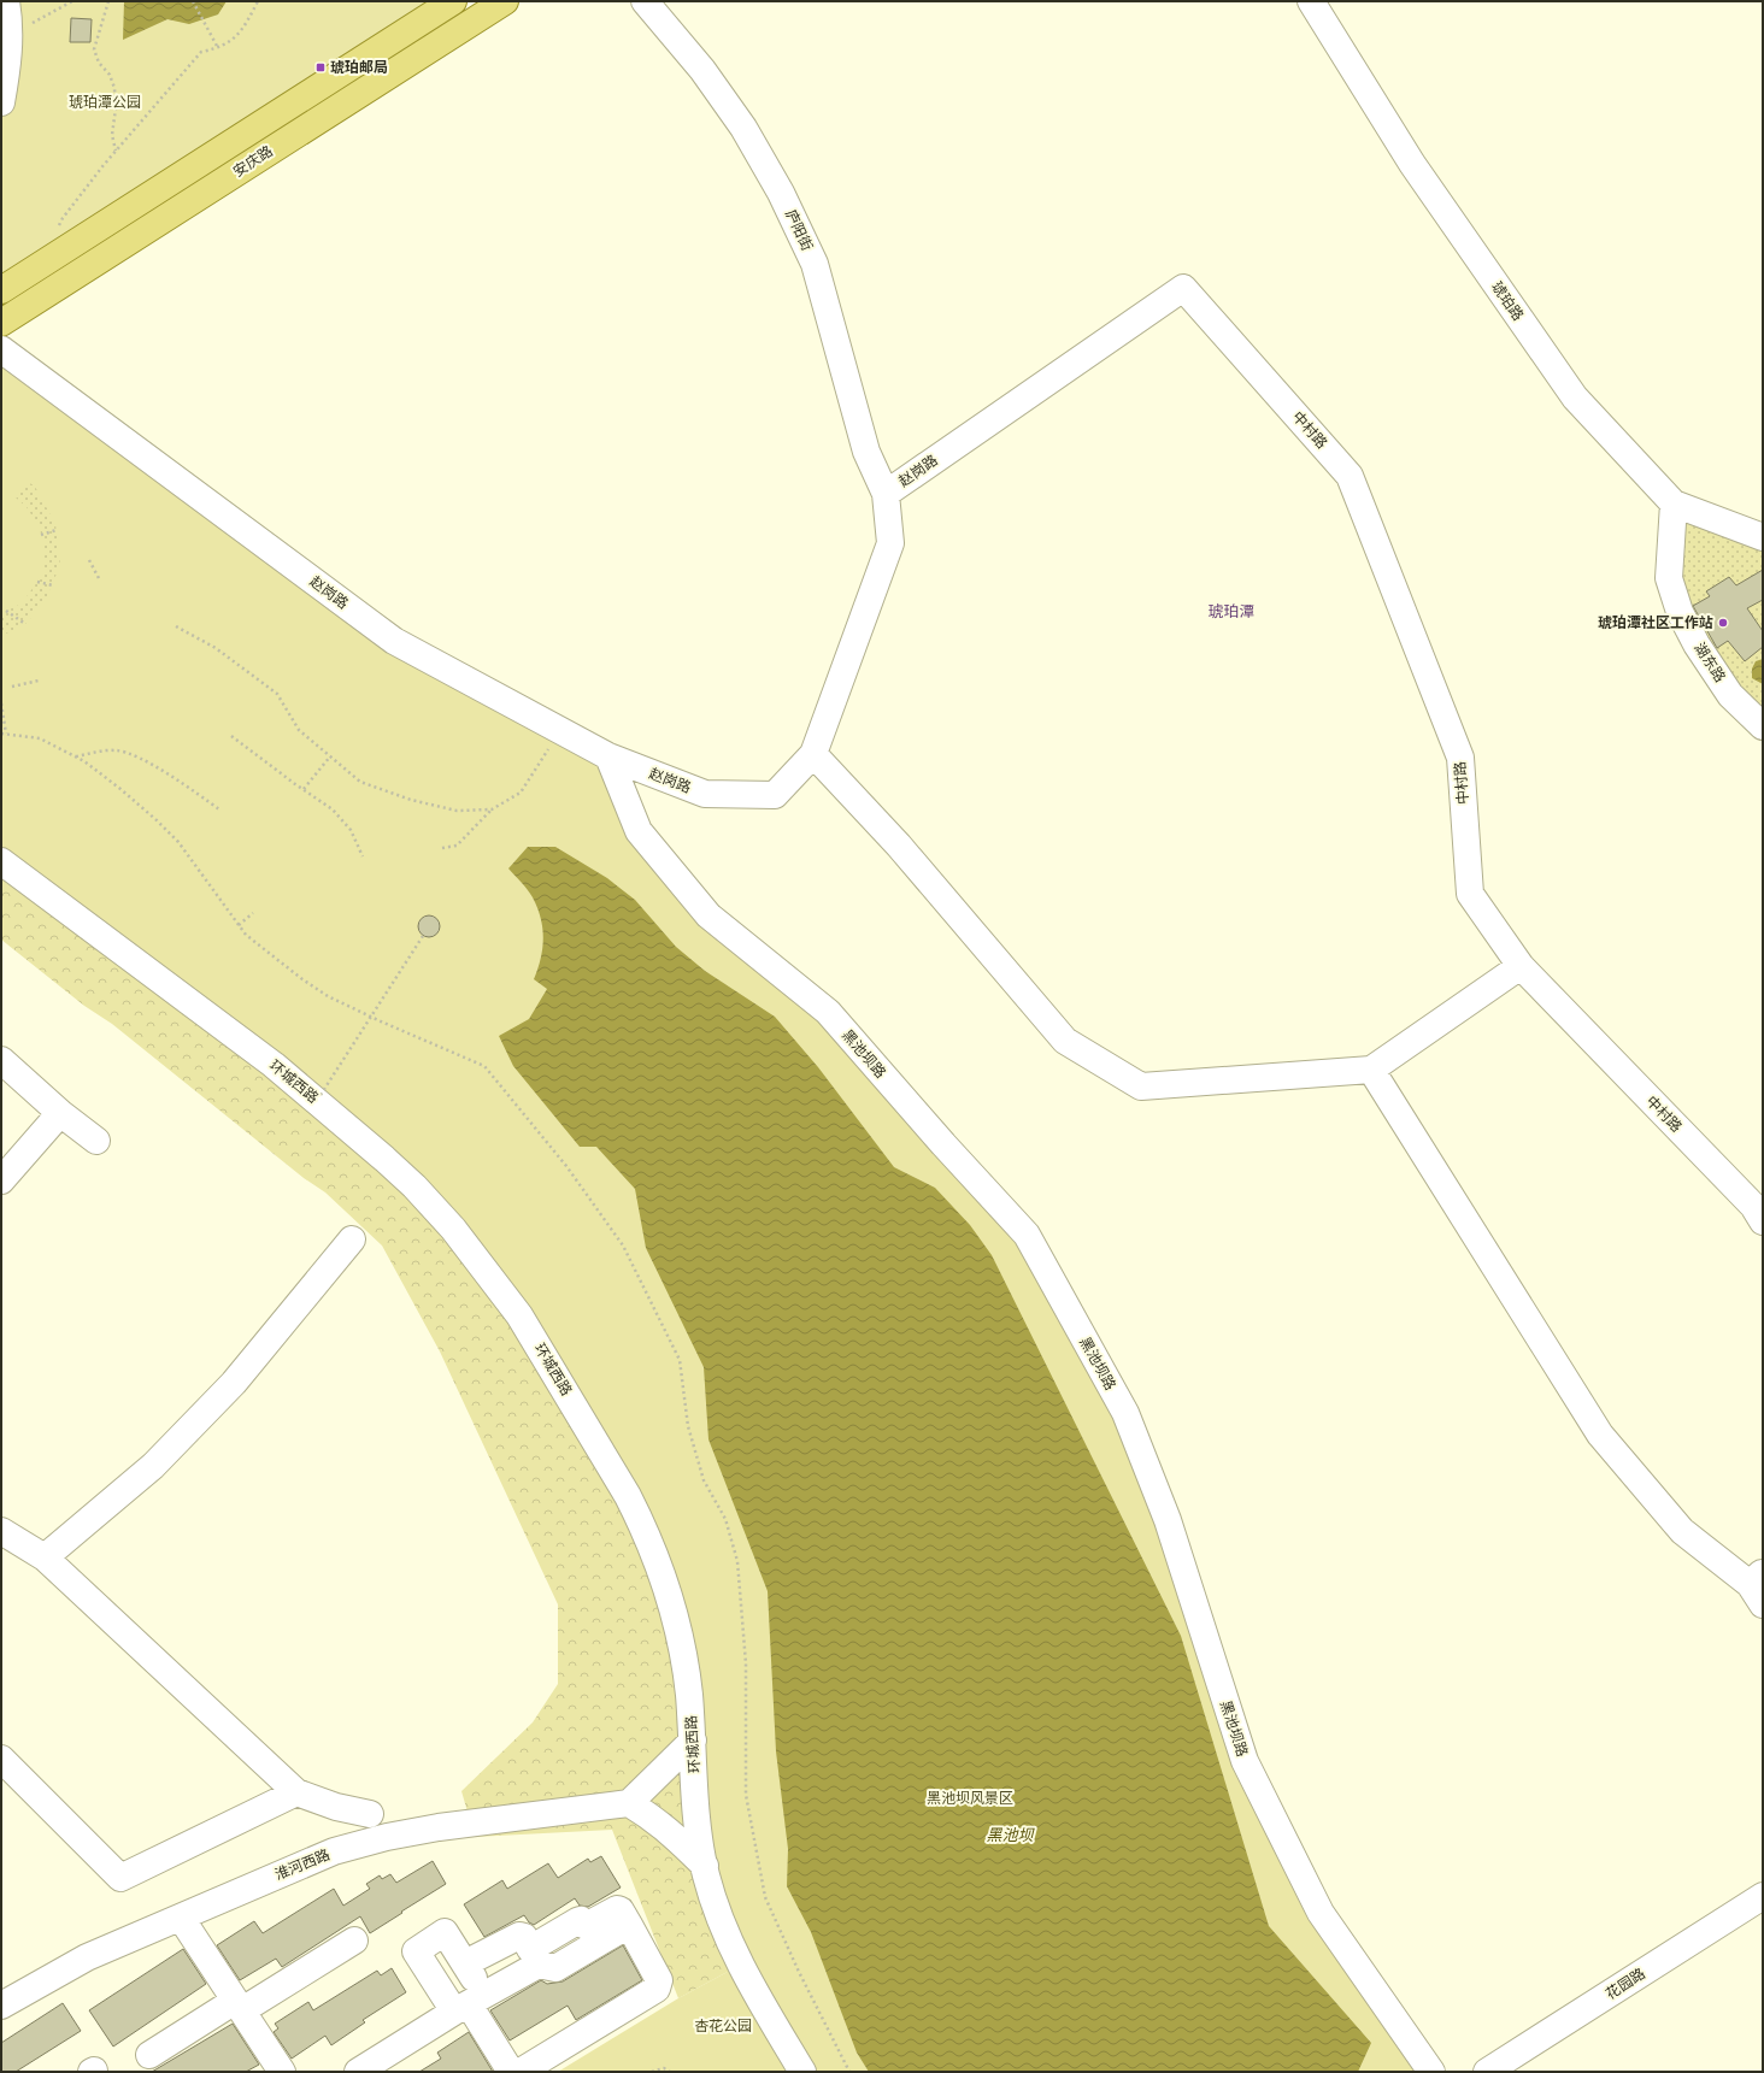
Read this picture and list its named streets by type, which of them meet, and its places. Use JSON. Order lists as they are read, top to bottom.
{
  "streets": {
    "main road": ["安庆路"],
    "street": [
      "庐阳街",
      "琥珀路",
      "中村路",
      "赵岗路",
      "湖东路",
      "黑池坝路",
      "环城西路",
      "淮河西路",
      "花园路"
    ]
  },
  "crossings": [
    ["庐阳街", "赵岗路"],
    ["琥珀路", "湖东路"],
    ["中村路", "赵岗路"],
    ["赵岗路", "黑池坝路"]
  ],
  "districts": ["琥珀潭"],
  "water": ["黑池坝"],
  "parks": ["琥珀潭公园", "黑池坝风景区", "杏花公园"],
  "places": {
    "transit": ["琥珀邮局"],
    "other": ["琥珀潭社区工作站"]
  }
}
